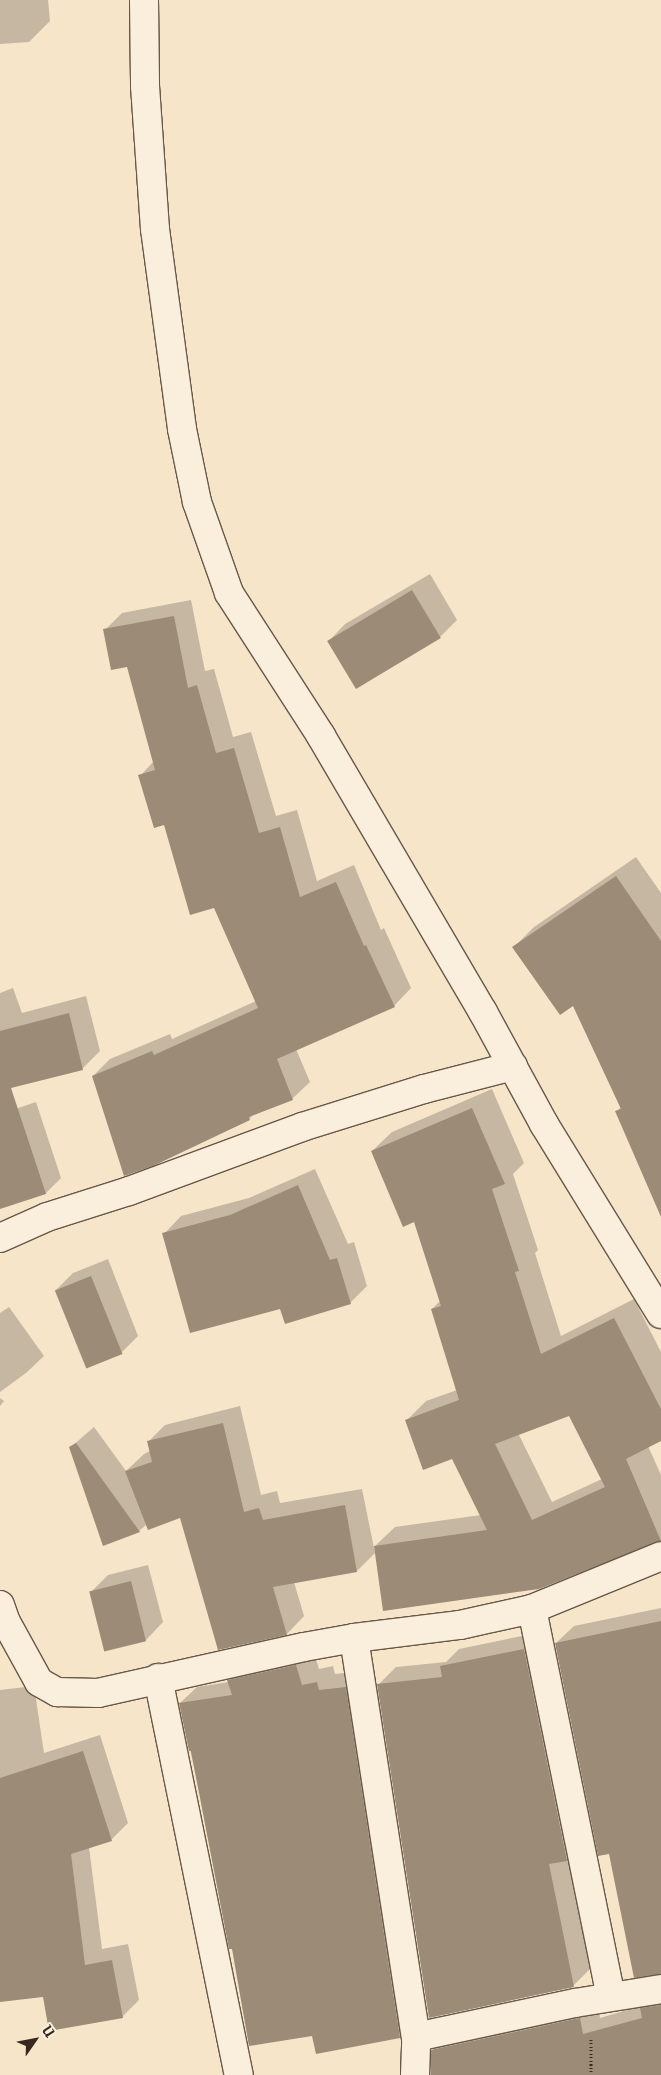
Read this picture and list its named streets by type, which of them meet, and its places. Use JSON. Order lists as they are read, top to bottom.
{
  "north": "top right"
}
